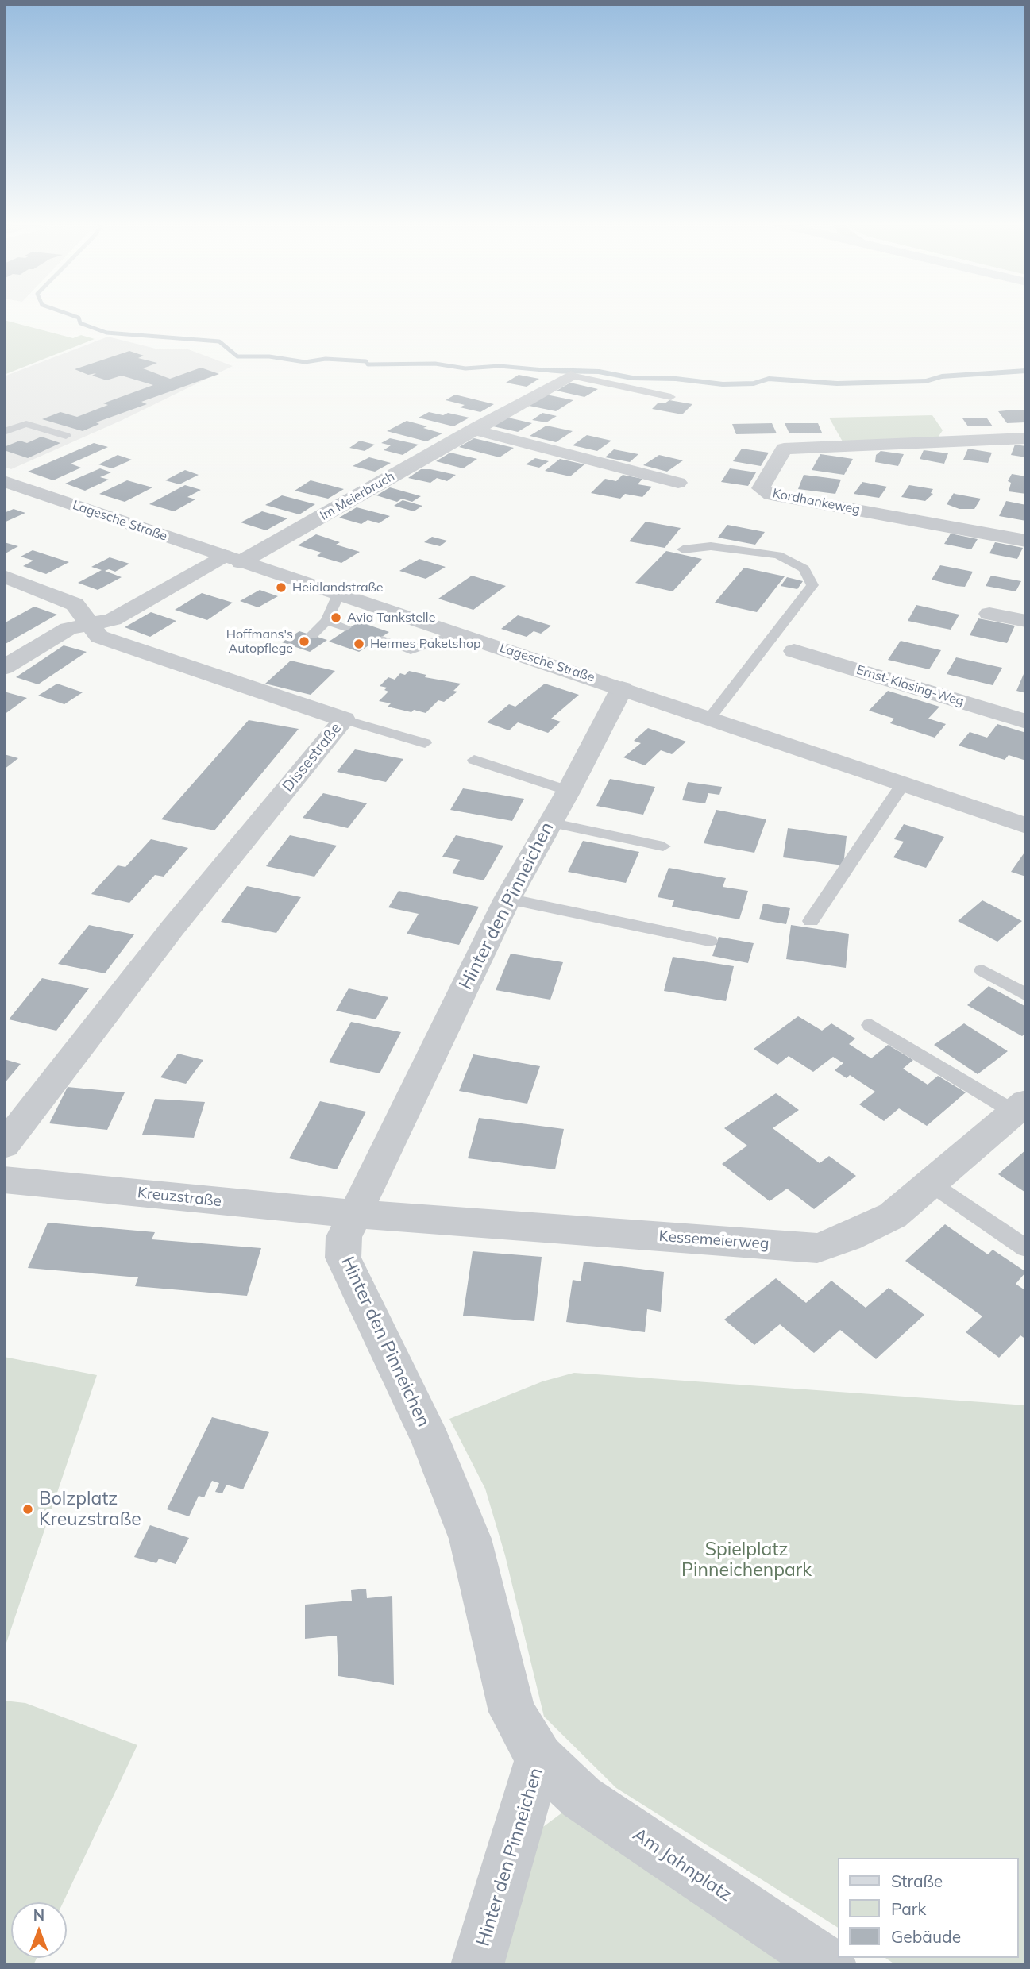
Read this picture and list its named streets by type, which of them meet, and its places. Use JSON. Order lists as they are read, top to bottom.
{
  "streets": {
    "street": [
      "Im Meierbruch",
      "Kordhankeweg",
      "Lagesche Straße",
      "Ernst-Klasing-Weg",
      "Dissestraße",
      "Hinter den Pinneichen",
      "Kreuzstraße",
      "Kessemeierweg",
      "Am Jahnplatz"
    ]
  },
  "crossings": [
    ["Im Meierbruch", "Lagesche Straße"],
    ["Lagesche Straße", "Hinter den Pinneichen"],
    ["Hinter den Pinneichen", "Kreuzstraße"],
    ["Hinter den Pinneichen", "Kessemeierweg"],
    ["Hinter den Pinneichen", "Am Jahnplatz"],
    ["Kreuzstraße", "Kessemeierweg"]
  ],
  "parks": ["Spielplatz Pinneichenpark"],
  "places": [
    "Heidlandstraße",
    "Avia Tankstelle",
    "Hoffmans's Autopflege",
    "Hermes Paketshop",
    "Bolzplatz Kreuzstraße"
  ],
  "legend": ["Straße", "Park", "Gebäude"],
  "north": "top"
}
